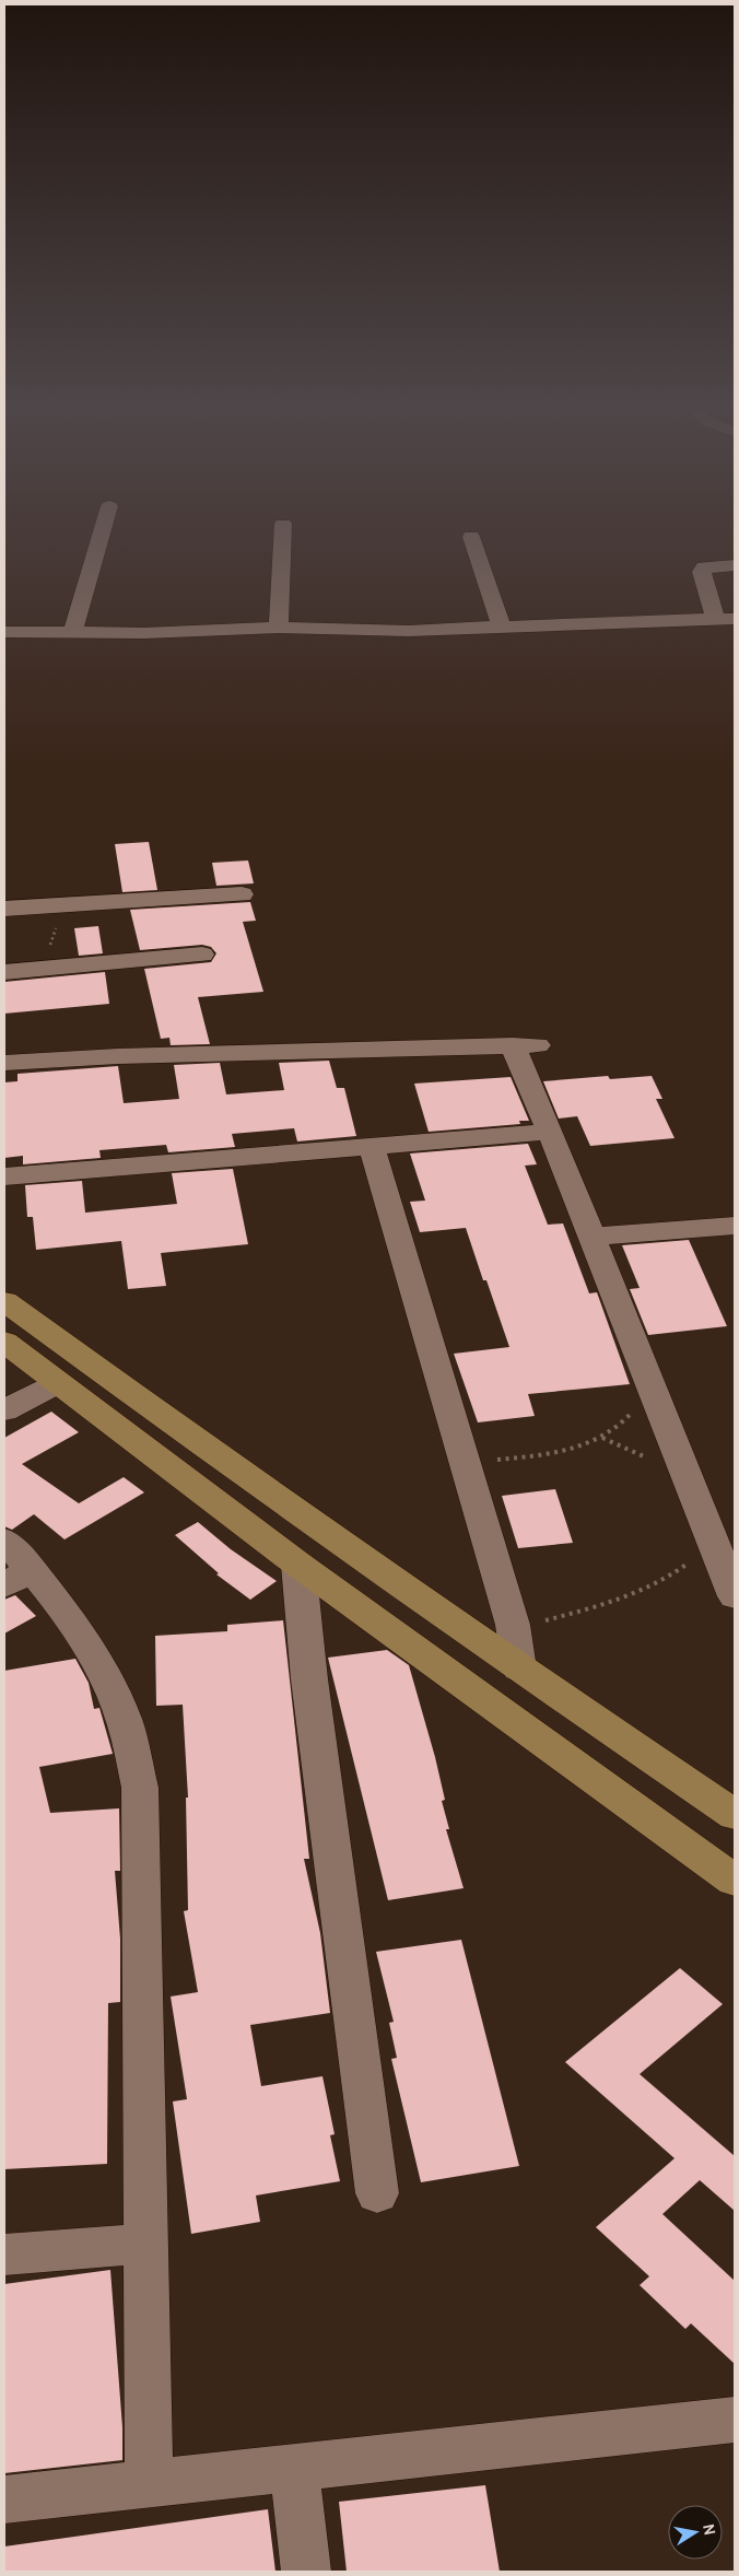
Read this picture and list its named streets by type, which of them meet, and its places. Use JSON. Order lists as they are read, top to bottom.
{
  "north": "right"
}
